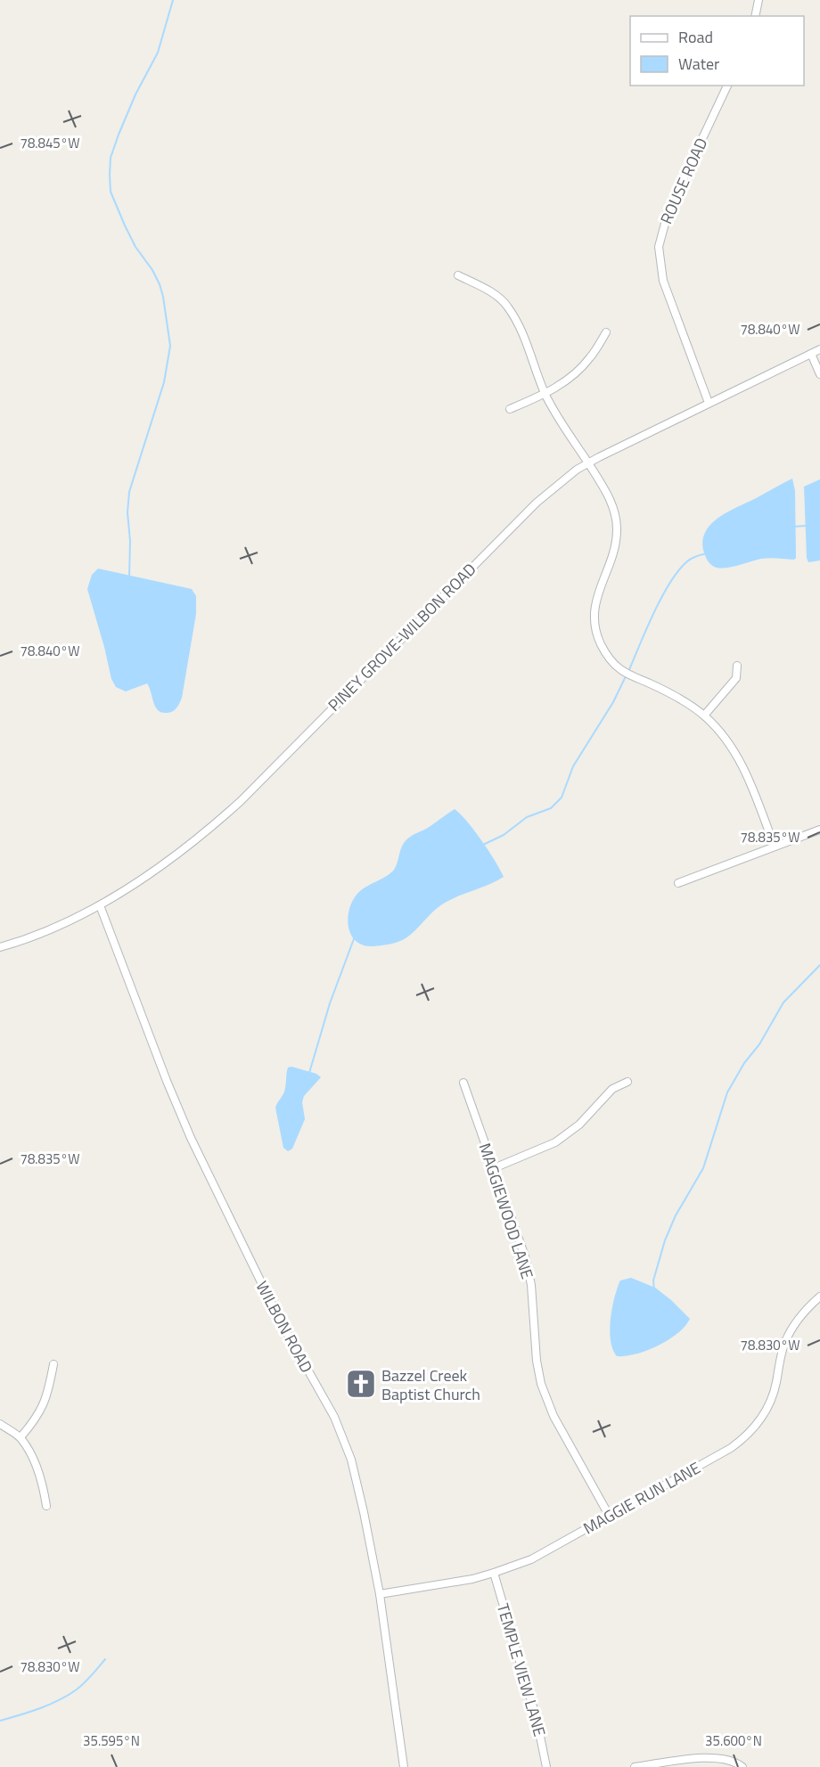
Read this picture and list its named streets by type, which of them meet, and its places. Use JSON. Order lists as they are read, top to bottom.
{
  "streets": {
    "street": [
      "ROUSE ROAD",
      "PINEY GROVE-WILBON ROAD",
      "MAGGIEWOOD LANE",
      "WILBON ROAD",
      "MAGGIE RUN LANE",
      "TEMPLE VIEW LANE"
    ]
  },
  "crossings": [
    ["ROUSE ROAD", "PINEY GROVE-WILBON ROAD"],
    ["PINEY GROVE-WILBON ROAD", "WILBON ROAD"],
    ["MAGGIEWOOD LANE", "MAGGIE RUN LANE"],
    ["WILBON ROAD", "MAGGIE RUN LANE"],
    ["MAGGIE RUN LANE", "TEMPLE VIEW LANE"]
  ],
  "places": {
    "church": ["Bazzel Creek Baptist Church"]
  },
  "legend": ["Road", "Water"],
  "coordinates": [
    "78.845°W",
    "78.840°W",
    "78.835°W",
    "78.830°W",
    "35.595°N",
    "35.600°N"
  ]
}
